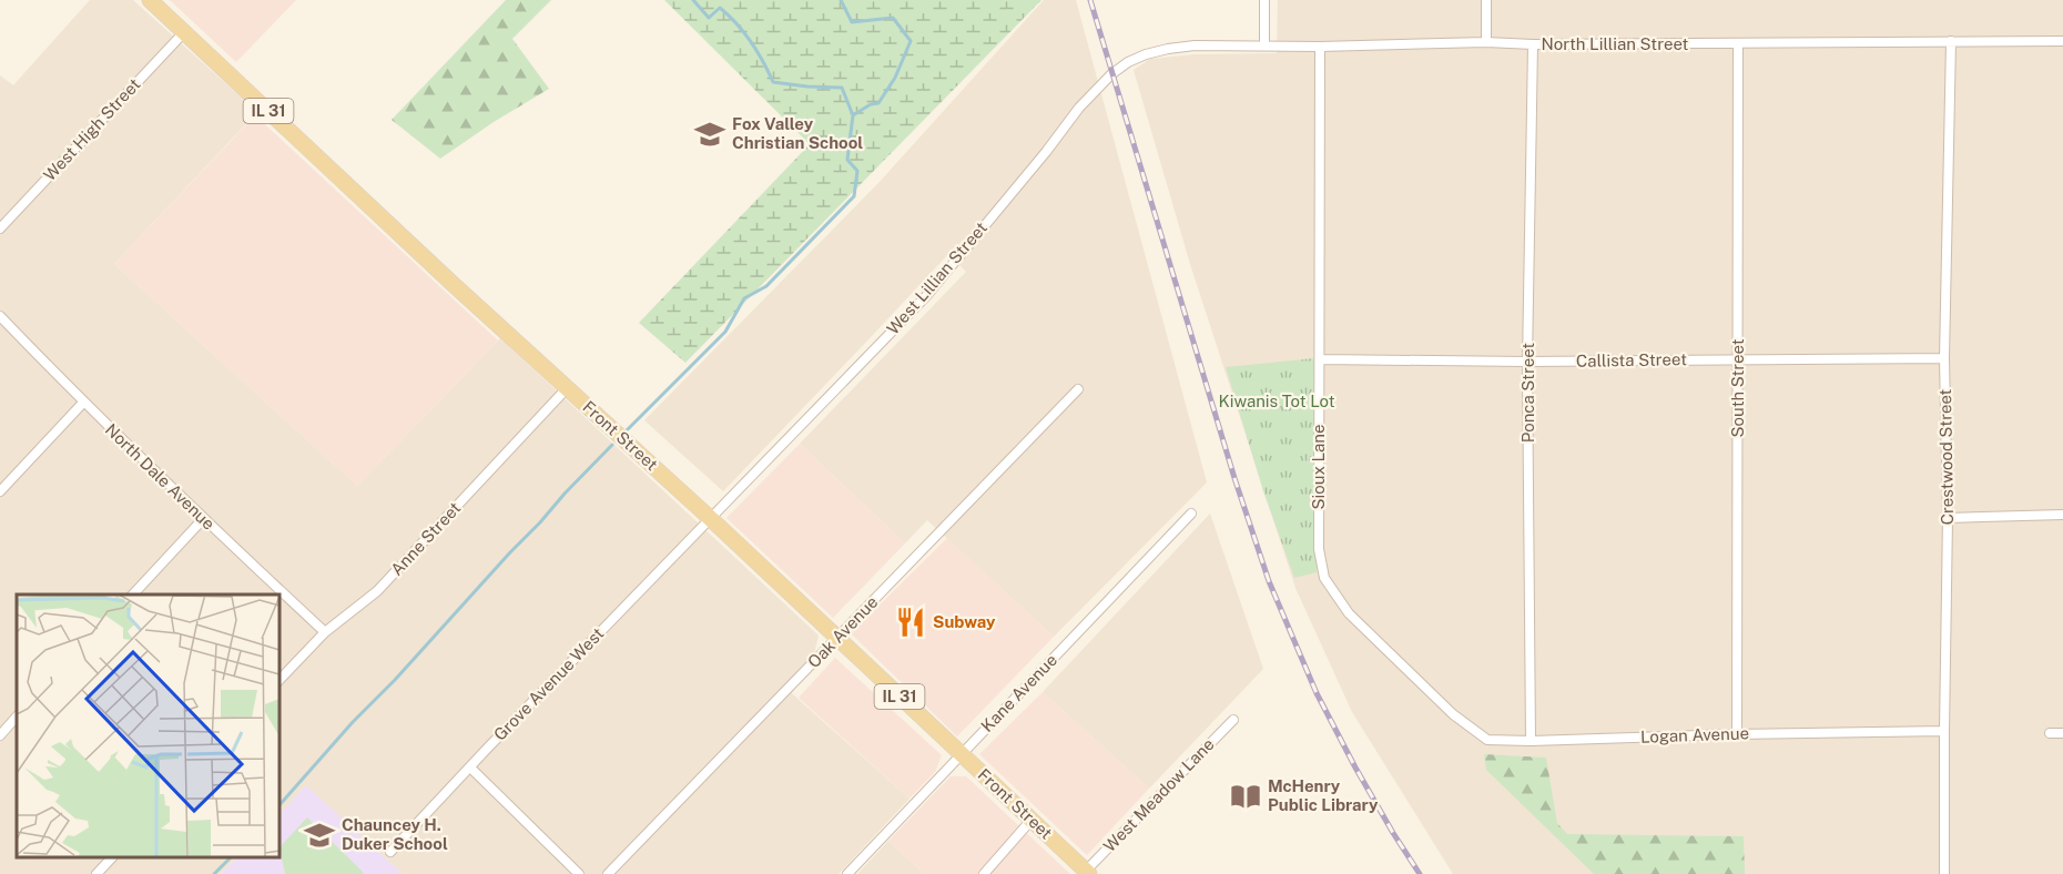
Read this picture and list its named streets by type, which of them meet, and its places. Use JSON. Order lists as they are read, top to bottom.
{
  "streets": {
    "main road": ["IL 31", "Front Street"],
    "street": [
      "North Lillian Street",
      "West High Street",
      "West Lillian Street",
      "Callista Street",
      "South Street",
      "Ponca Street",
      "Crestwood Street",
      "Sioux Lane",
      "North Dale Avenue",
      "Anne Street",
      "Oak Avenue",
      "Grove Avenue West",
      "Kane Avenue",
      "Logan Avenue",
      "West Meadow Lane"
    ]
  },
  "crossings": [
    ["North Lillian Street", "West Lillian Street"],
    ["North Lillian Street", "South Street"],
    ["North Lillian Street", "Ponca Street"],
    ["North Lillian Street", "Crestwood Street"],
    ["North Lillian Street", "Sioux Lane"],
    ["West High Street", "Front Street"],
    ["West Lillian Street", "Front Street"],
    ["West Lillian Street", "Grove Avenue West"],
    ["Callista Street", "South Street"],
    ["Callista Street", "Ponca Street"],
    ["Callista Street", "Crestwood Street"],
    ["Callista Street", "Sioux Lane"],
    ["South Street", "Logan Avenue"],
    ["Ponca Street", "Logan Avenue"],
    ["Front Street", "Anne Street"],
    ["Front Street", "Oak Avenue"],
    ["Front Street", "Grove Avenue West"],
    ["Front Street", "Kane Avenue"],
    ["Front Street", "West Meadow Lane"],
    ["Crestwood Street", "Logan Avenue"],
    ["Sioux Lane", "Logan Avenue"],
    ["North Dale Avenue", "Anne Street"]
  ],
  "parks": ["Kiwanis Tot Lot"],
  "places": {
    "school or university": ["Fox Valley Christian School", "Chauncey H. Duker School"],
    "restaurant": ["Subway"],
    "library": ["McHenry Public Library"]
  }
}
